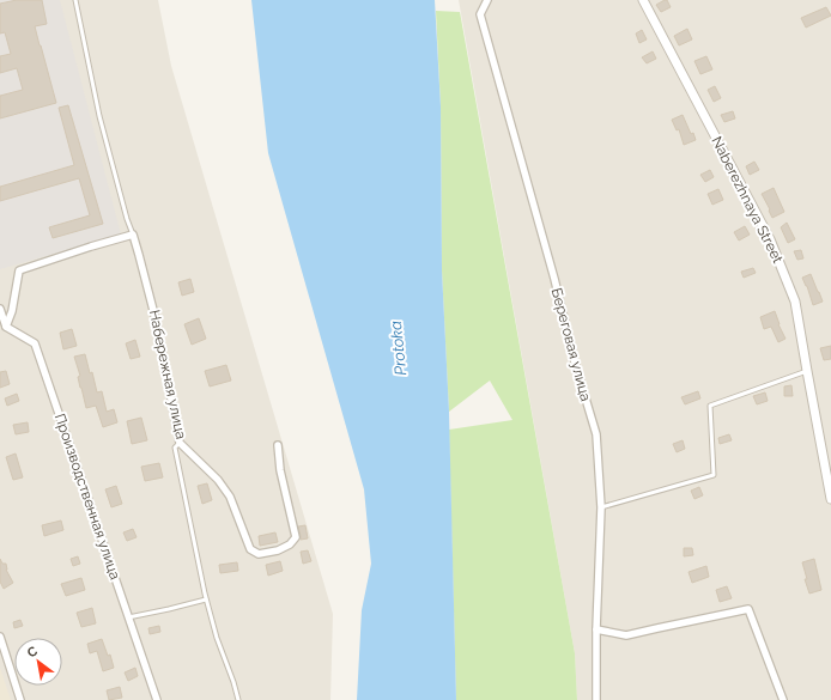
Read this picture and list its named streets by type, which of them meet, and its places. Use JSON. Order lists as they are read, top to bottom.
{
  "streets": {
    "street": [
      "Naberezhnaya Street",
      "Береговая улица",
      "Набережная улица",
      "Производственная улица"
    ]
  },
  "water": ["Protoka"],
  "north": "top left"
}
